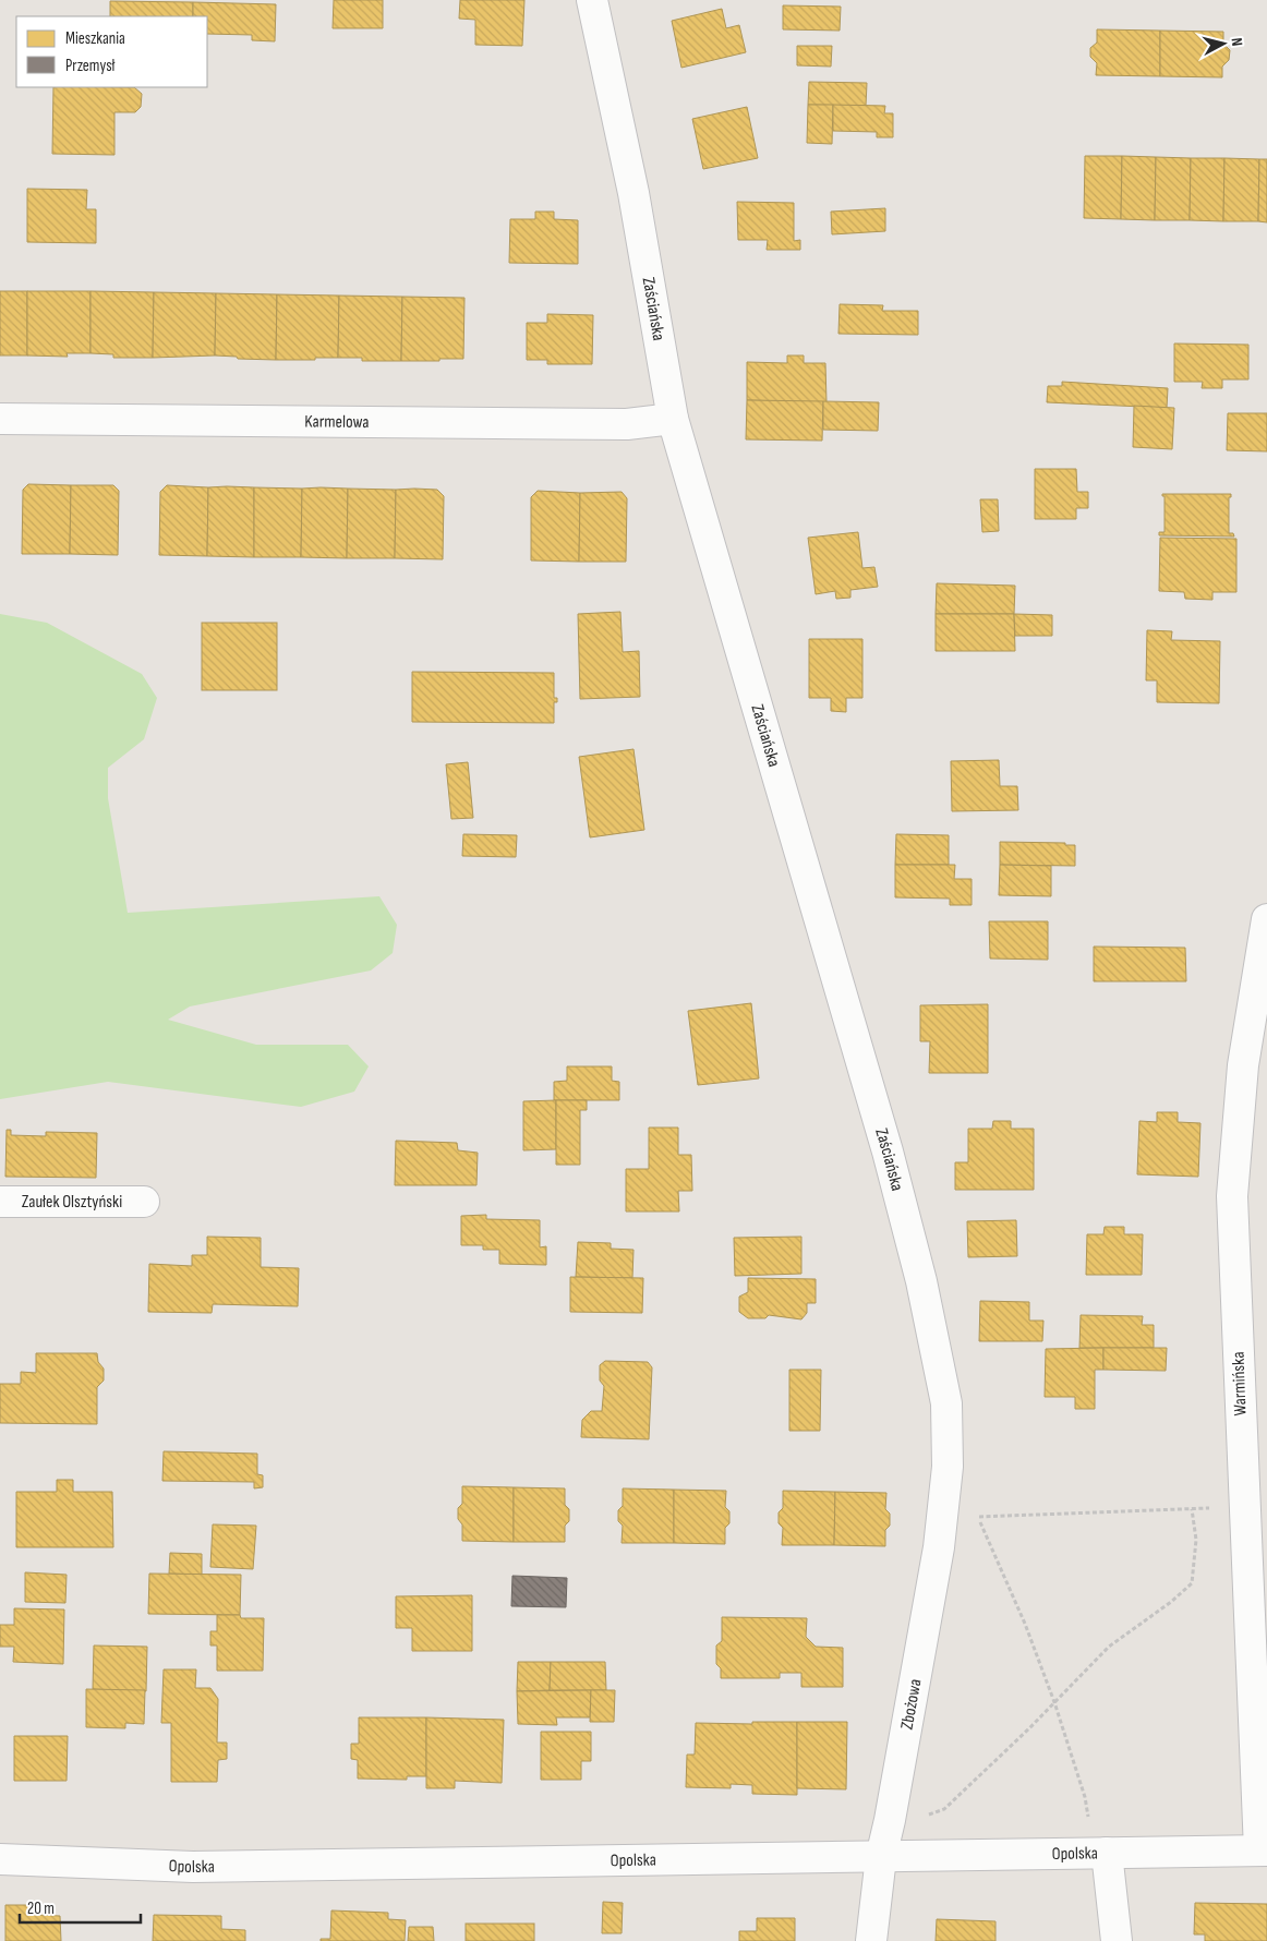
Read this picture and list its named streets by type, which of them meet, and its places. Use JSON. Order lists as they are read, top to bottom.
{
  "streets": {
    "street": [
      "Zaściańska",
      "Karmelowa",
      "Zaułek Olsztyński",
      "Warmińska",
      "Zbożowa",
      "Opolska"
    ]
  },
  "crossings": [
    ["Zaściańska", "Karmelowa"],
    ["Zaściańska", "Zbożowa"],
    ["Warmińska", "Opolska"],
    ["Zbożowa", "Opolska"]
  ],
  "legend": ["Mieszkania", "Przemysł"],
  "scale_bar": "20 m",
  "north": "right"
}
